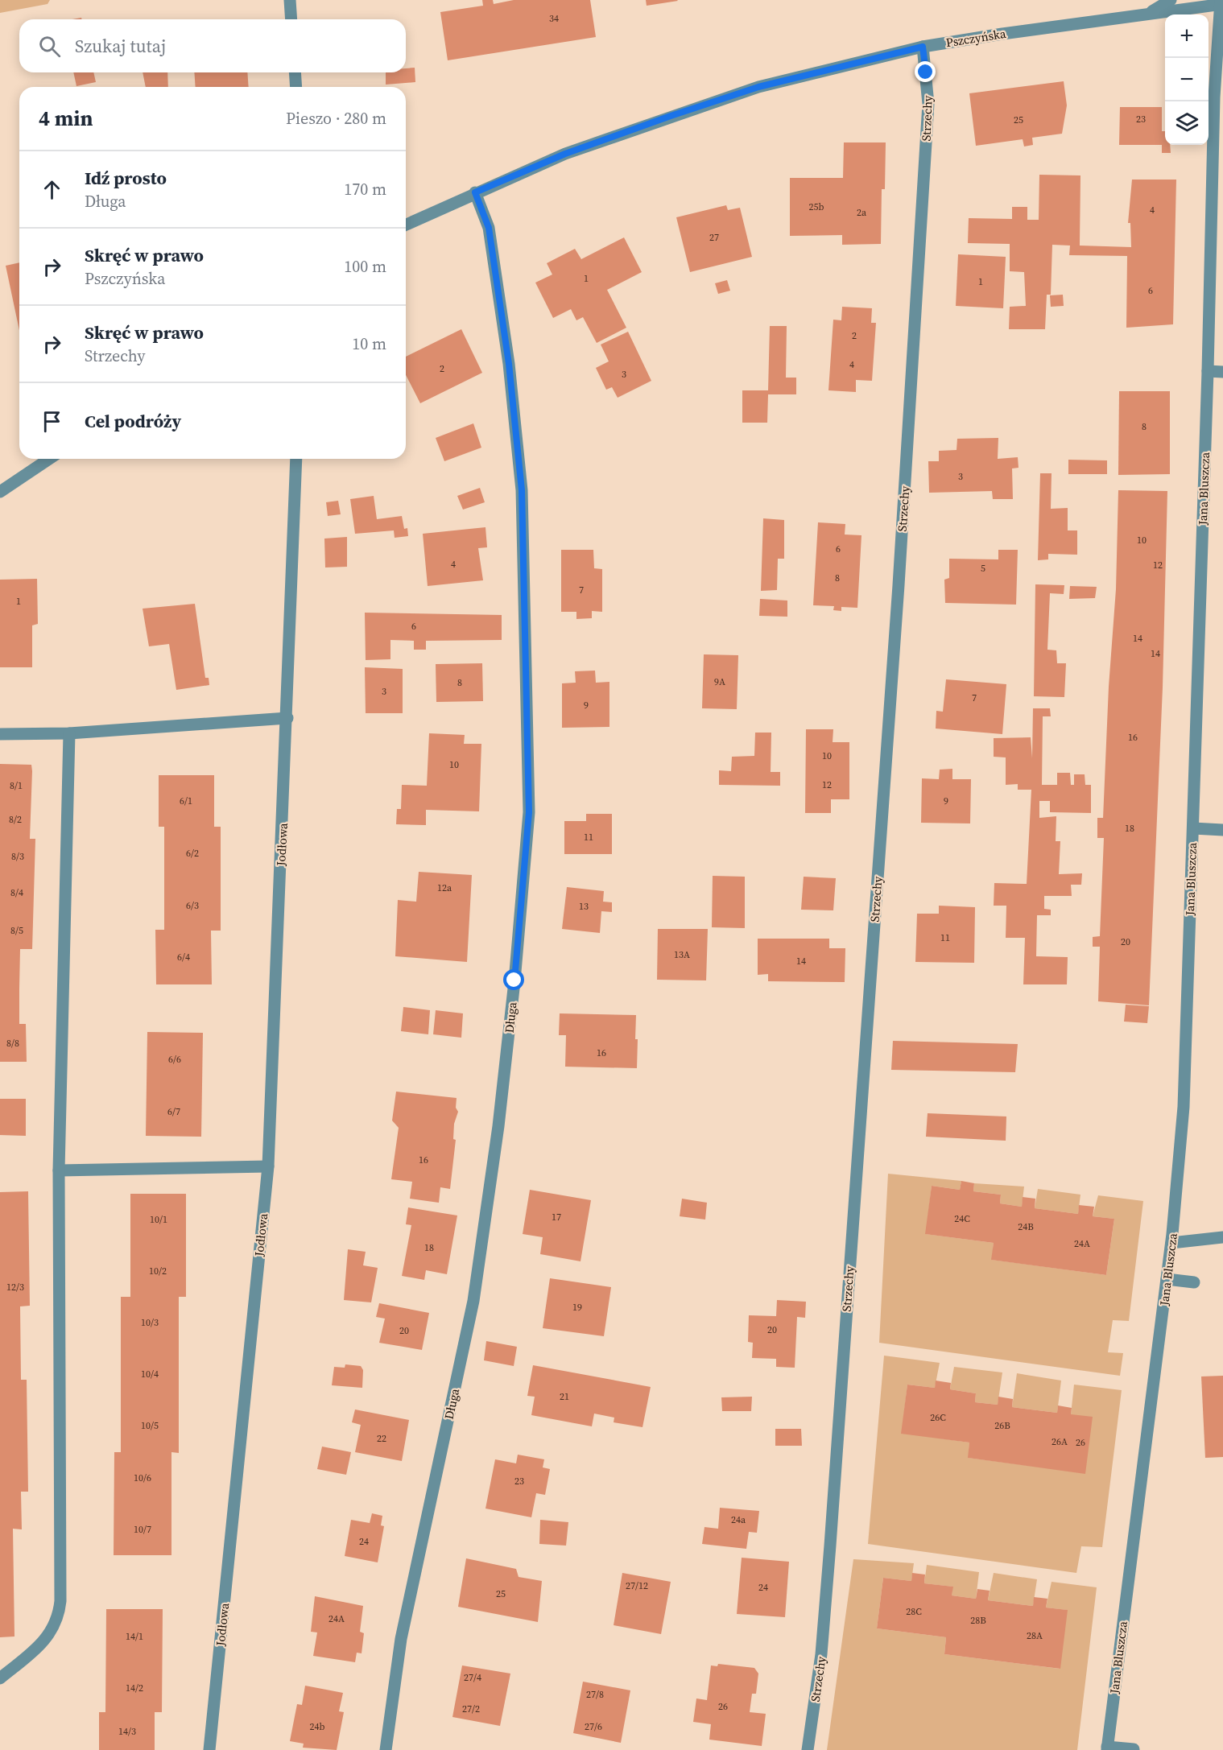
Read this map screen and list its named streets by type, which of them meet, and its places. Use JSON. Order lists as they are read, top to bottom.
{
  "streets": {
    "street": [
      "Pszczyńska",
      "Strzechy",
      "Jana Bluszcza",
      "Jodłowa",
      "Długa"
    ]
  },
  "crossings": [
    ["Pszczyńska", "Strzechy"],
    ["Pszczyńska", "Jana Bluszcza"],
    ["Pszczyńska", "Długa"]
  ],
  "house_numbers": [
    "34",
    "23",
    "25",
    "25b",
    "4",
    "2a",
    "27",
    "1",
    "1",
    "6",
    "2",
    "4",
    "2",
    "3",
    "8",
    "3",
    "10",
    "6",
    "4",
    "12",
    "5",
    "8",
    "7",
    "1",
    "6",
    "14",
    "14",
    "9A",
    "8",
    "3",
    "7",
    "9",
    "16",
    "10",
    "10",
    "12",
    "8/1",
    "6/1",
    "9",
    "8/2",
    "18",
    "11",
    "6/2",
    "8/3",
    "12a",
    "8/4",
    "6/3",
    "13",
    "8/5",
    "11",
    "20",
    "13A",
    "6/4",
    "14",
    "8/8",
    "16",
    "6/6",
    "6/7",
    "16",
    "17",
    "24C",
    "10/1",
    "24B",
    "24A",
    "18",
    "10/2",
    "12/3",
    "19",
    "10/3",
    "20",
    "20",
    "10/4",
    "21",
    "26C",
    "10/5",
    "26B",
    "22",
    "26A",
    "26",
    "10/6",
    "23",
    "24a",
    "10/7",
    "24",
    "27/12",
    "24",
    "25",
    "28C",
    "24A",
    "28B",
    "28A",
    "14/1",
    "27/4",
    "14/2",
    "27/8",
    "26",
    "27/2",
    "24b",
    "27/6",
    "14/3"
  ],
  "page": {
    "map_buttons": ["+", "−"],
    "search": "Szukaj tutaj",
    "heading": ["4 min", "Pieszo · 280 m"],
    "list": [
      ["Idź prosto", "Długa", "170 m"],
      ["Skręć w prawo", "Pszczyńska", "100 m"],
      ["Skręć w prawo", "Strzechy", "10 m"],
      "Cel podróży"
    ]
  }
}
